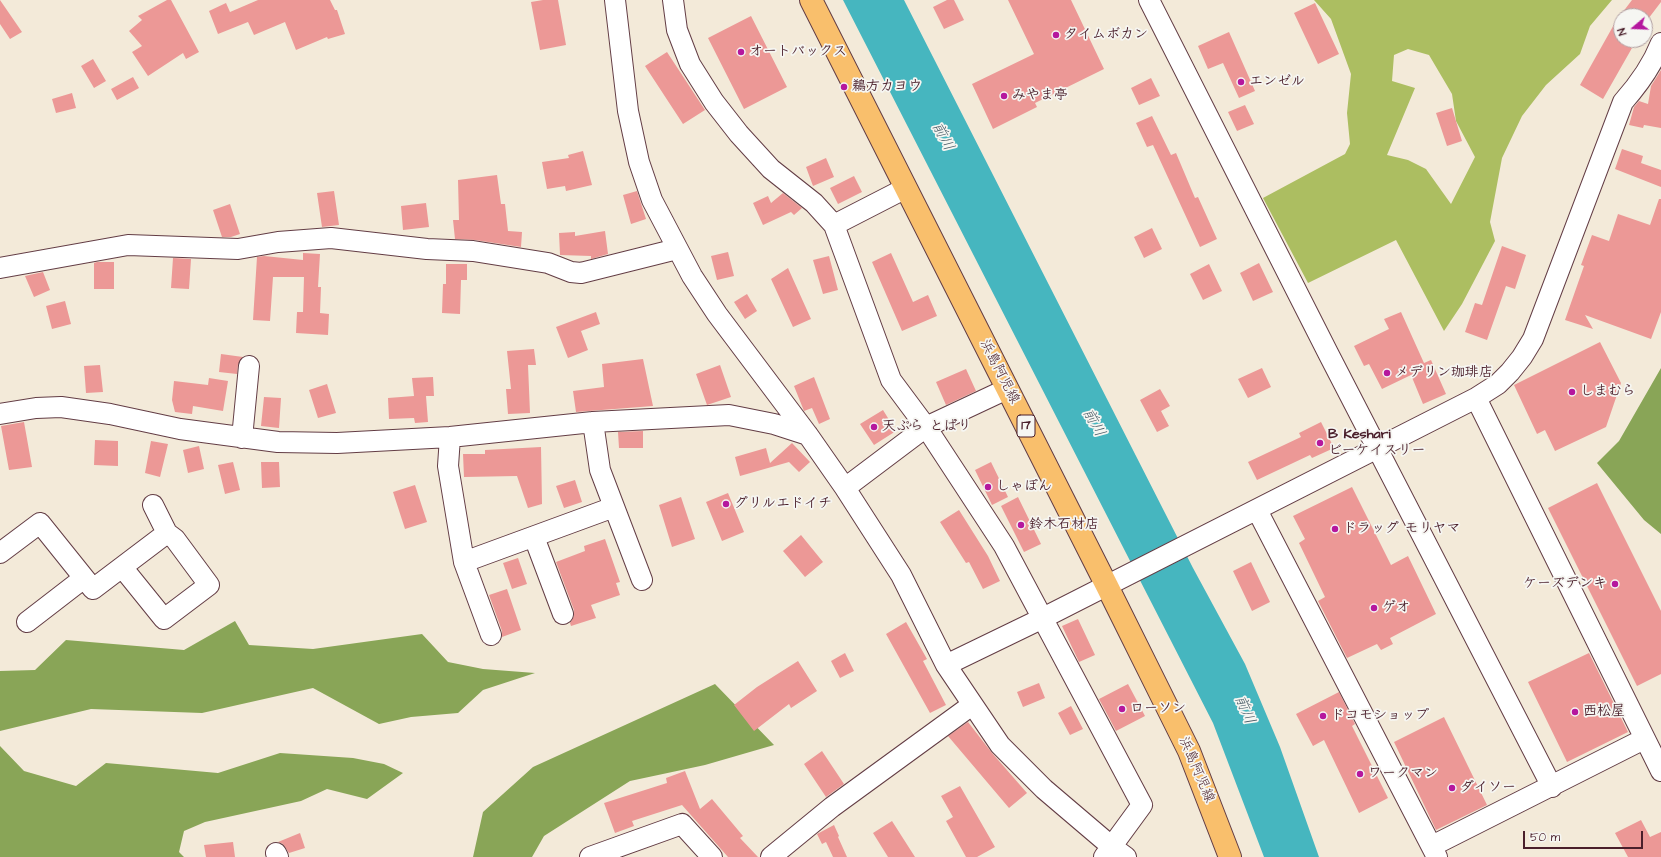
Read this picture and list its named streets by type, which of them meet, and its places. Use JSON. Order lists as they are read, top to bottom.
{
  "streets": {
    "main road": ["浜島阿児線", "17"]
  },
  "water": ["前川"],
  "places": [
    "タイムボカン",
    "オートバックス",
    "エンゼル",
    "鵜方カヨウ",
    "みやま亭",
    "メデリン珈琲店",
    "しまむら",
    "天ぷら とばり",
    "B Keshari ビーケイスリー",
    "しゃぼん",
    "グリルエドイチ",
    "鈴木石材店",
    "ドラッグ モリヤマ",
    "ケーズデンキ",
    "ゲオ",
    "ローソン",
    "西松屋",
    "ドコモショップ",
    "ワークマン",
    "ダイソー"
  ],
  "scale_bar": "50 m",
  "north": "left"
}
